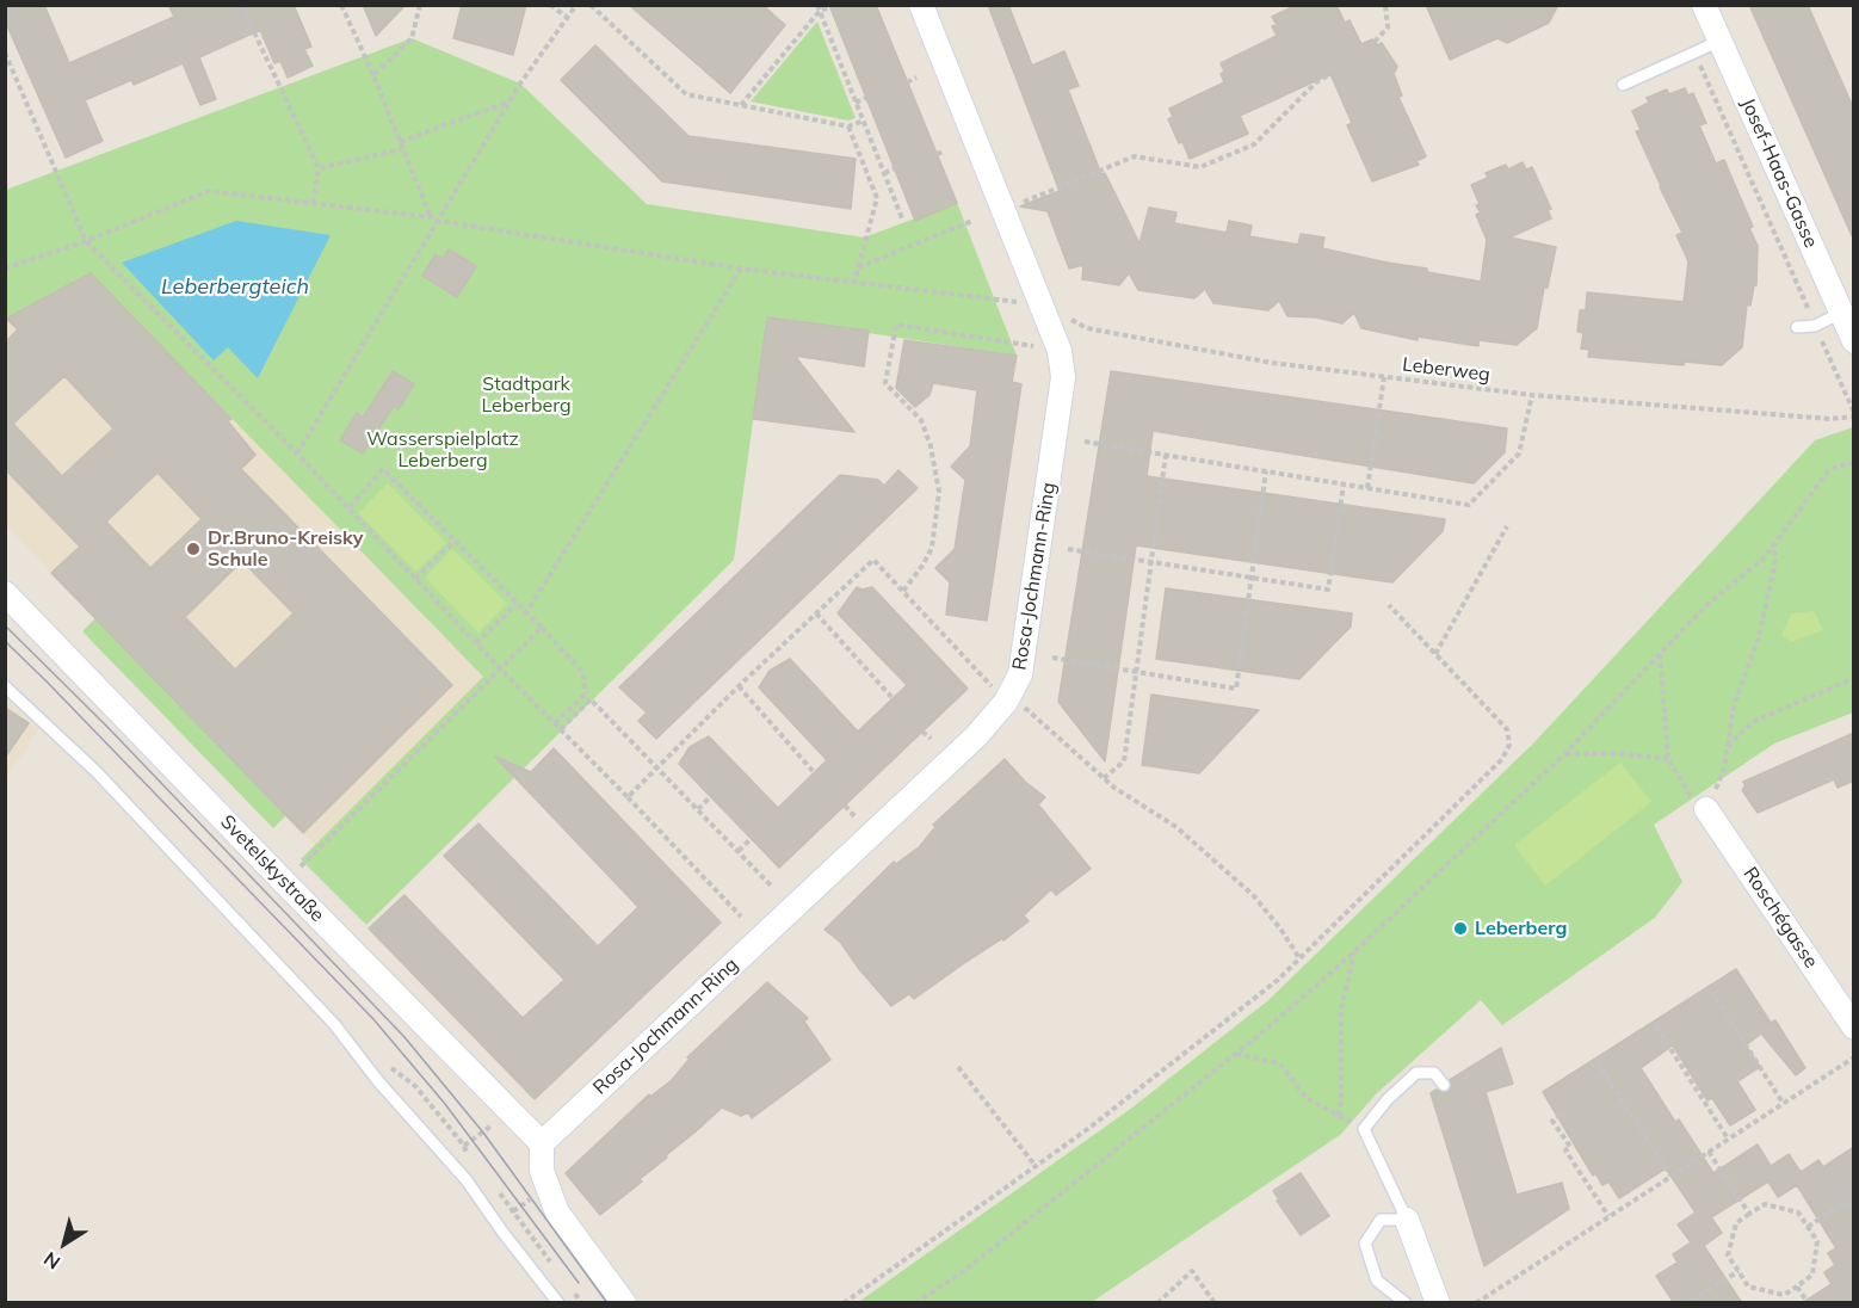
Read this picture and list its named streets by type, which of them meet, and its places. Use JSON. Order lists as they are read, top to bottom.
{
  "streets": {
    "street": [
      "Josef-Haas-Gasse",
      "Rosa-Jochmann-Ring",
      "Svetelskystraße",
      "Roschégasse"
    ],
    "path": ["Leberweg"]
  },
  "crossings": [
    ["Leberweg", "Rosa-Jochmann-Ring"],
    ["Rosa-Jochmann-Ring", "Svetelskystraße"]
  ],
  "water": ["Leberbergteich"],
  "parks": ["Stadtpark Leberberg", "Wasserspielplatz Leberberg"],
  "places": ["Dr.Bruno-Kreisky Schule", "Leberberg"],
  "north": "bottom left"
}
